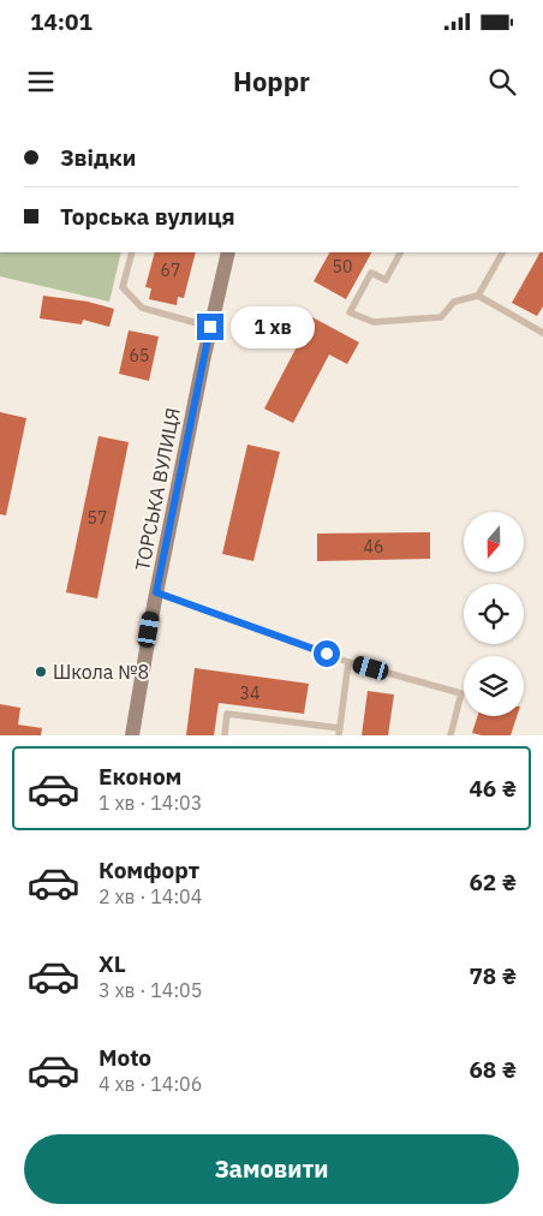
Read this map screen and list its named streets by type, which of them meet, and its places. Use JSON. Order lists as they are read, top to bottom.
{
  "streets": {
    "main road": ["ТОРСЬКА ВУЛИЦЯ"]
  },
  "places": ["Школа №8"],
  "house_numbers": [
    "50",
    "67",
    "65",
    "57",
    "46",
    "34"
  ],
  "north": "bottom",
  "page": {
    "status": "14:01",
    "header": "Hoppr",
    "banner": ["Звідки", "Торська вулиця"],
    "bubble": "1 хв",
    "list": [
      {
        "name": "Економ",
        "note": "1 хв · 14:03",
        "value": "46 ₴"
      },
      {
        "name": "Комфорт",
        "note": "2 хв · 14:04",
        "value": "62 ₴"
      },
      {
        "name": "XL",
        "note": "3 хв · 14:05",
        "value": "78 ₴"
      },
      {
        "name": "Moto",
        "note": "4 хв · 14:06",
        "value": "68 ₴"
      }
    ],
    "buttons": "Замовити"
  }
}
